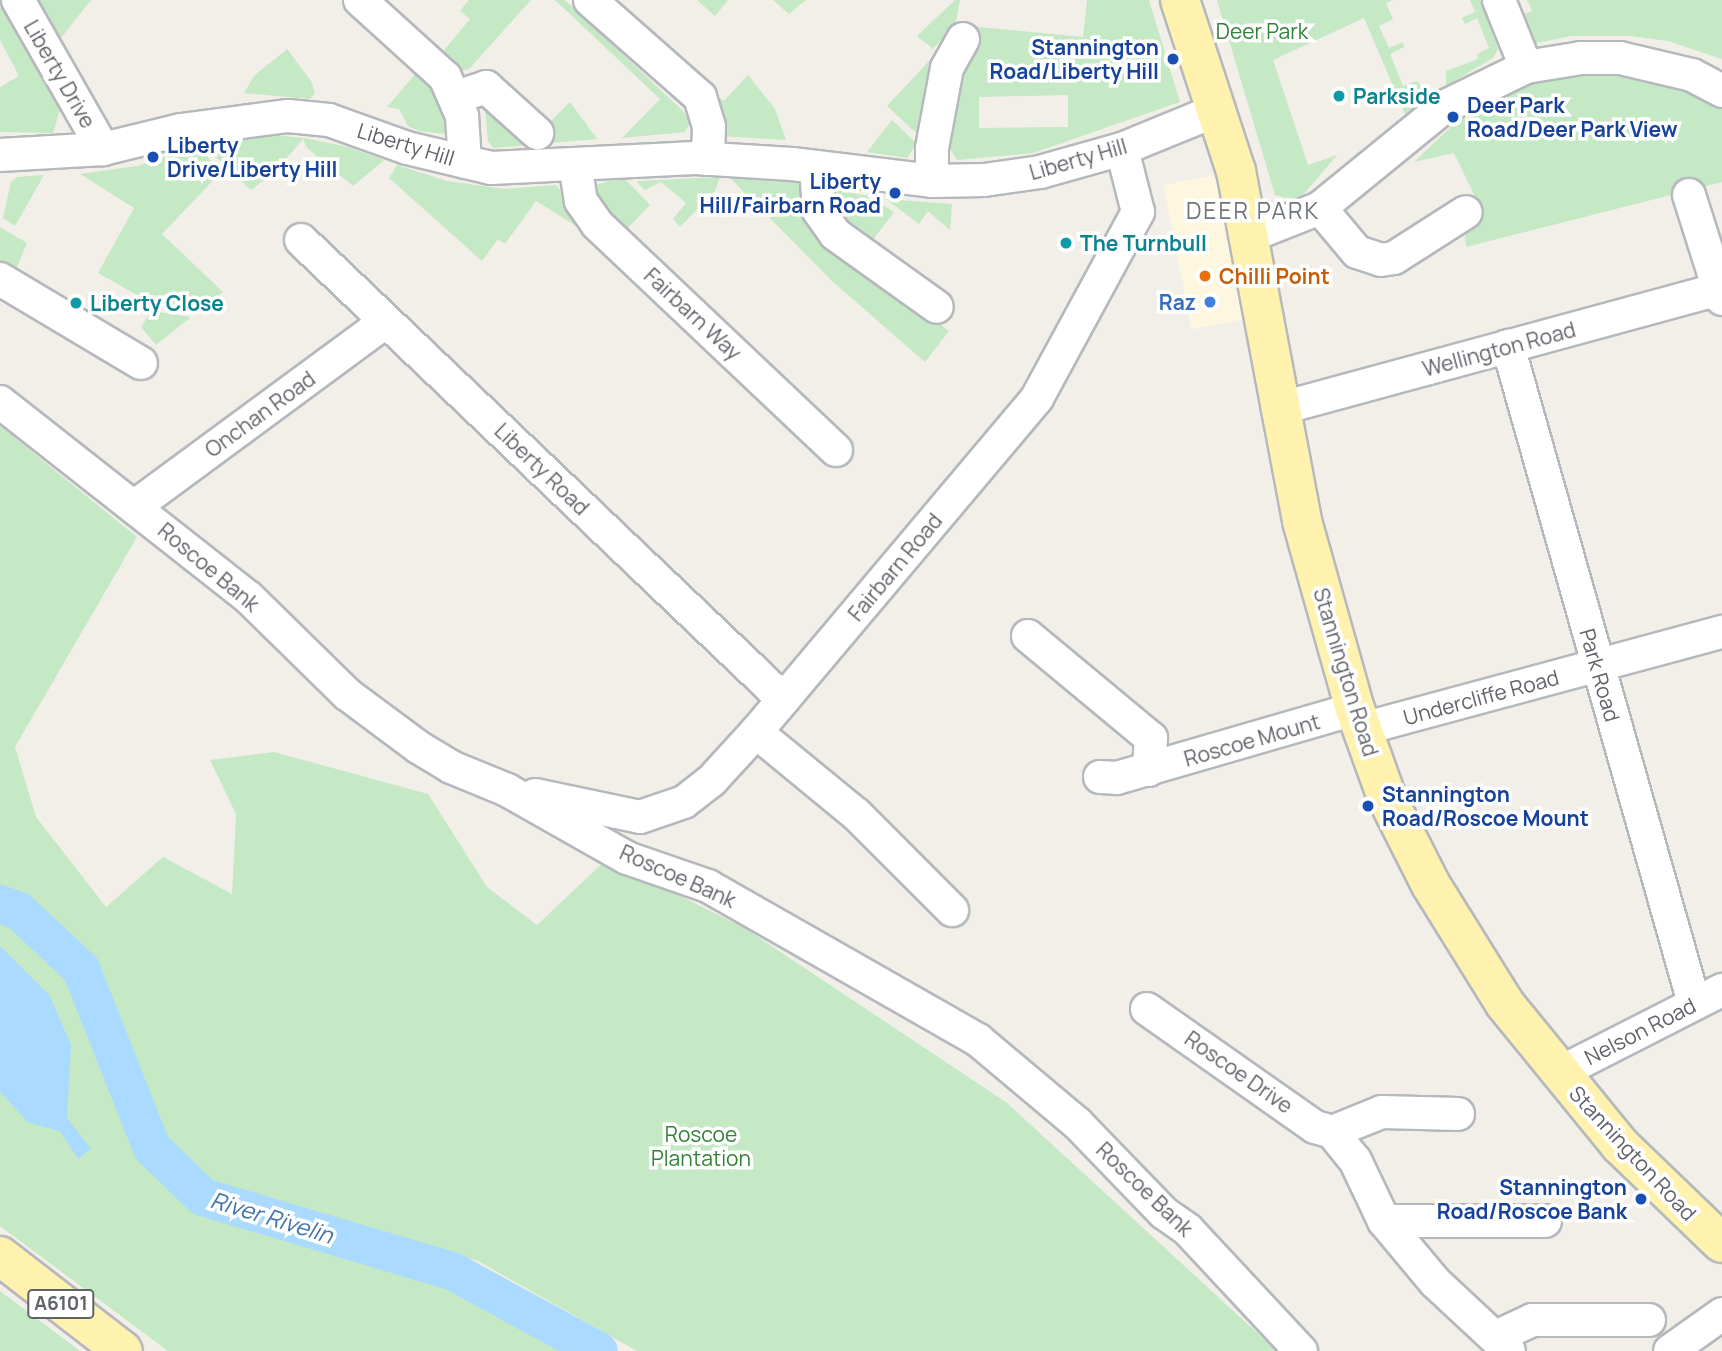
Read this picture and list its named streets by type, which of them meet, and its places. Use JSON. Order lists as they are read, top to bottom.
{
  "streets": {
    "main road": ["Stannington Road", "A6101"],
    "street": [
      "Liberty Drive",
      "Liberty Hill",
      "Fairbarn Way",
      "Wellington Road",
      "Onchan Road",
      "Liberty Road",
      "Roscoe Bank",
      "Fairbarn Road",
      "Park Road",
      "Undercliffe Road",
      "Roscoe Mount",
      "Nelson Road",
      "Roscoe Drive"
    ]
  },
  "crossings": [
    ["Liberty Drive", "Liberty Hill"],
    ["Liberty Hill", "Fairbarn Way"],
    ["Liberty Hill", "Fairbarn Road"],
    ["Liberty Hill", "Stannington Road"],
    ["Wellington Road", "Stannington Road"],
    ["Wellington Road", "Park Road"],
    ["Onchan Road", "Liberty Road"],
    ["Onchan Road", "Roscoe Bank"],
    ["Liberty Road", "Fairbarn Road"],
    ["Roscoe Bank", "Fairbarn Road"],
    ["Stannington Road", "Undercliffe Road"],
    ["Stannington Road", "Roscoe Mount"],
    ["Stannington Road", "Nelson Road"],
    ["Park Road", "Undercliffe Road"],
    ["Park Road", "Nelson Road"],
    ["Undercliffe Road", "Roscoe Mount"]
  ],
  "districts": ["DEER PARK"],
  "water": ["River Rivelin"],
  "parks": ["Deer Park", "Roscoe Plantation"],
  "places": [
    "Stannington Road/Liberty Hill",
    "Parkside",
    "Deer Park Road/Deer Park View",
    "Liberty Drive/Liberty Hill",
    "Liberty Hill/Fairbarn Road",
    "The Turnbull",
    "Chilli Point",
    "Raz",
    "Liberty Close",
    "Stannington Road/Roscoe Mount",
    "Stannington Road/Roscoe Bank"
  ]
}
